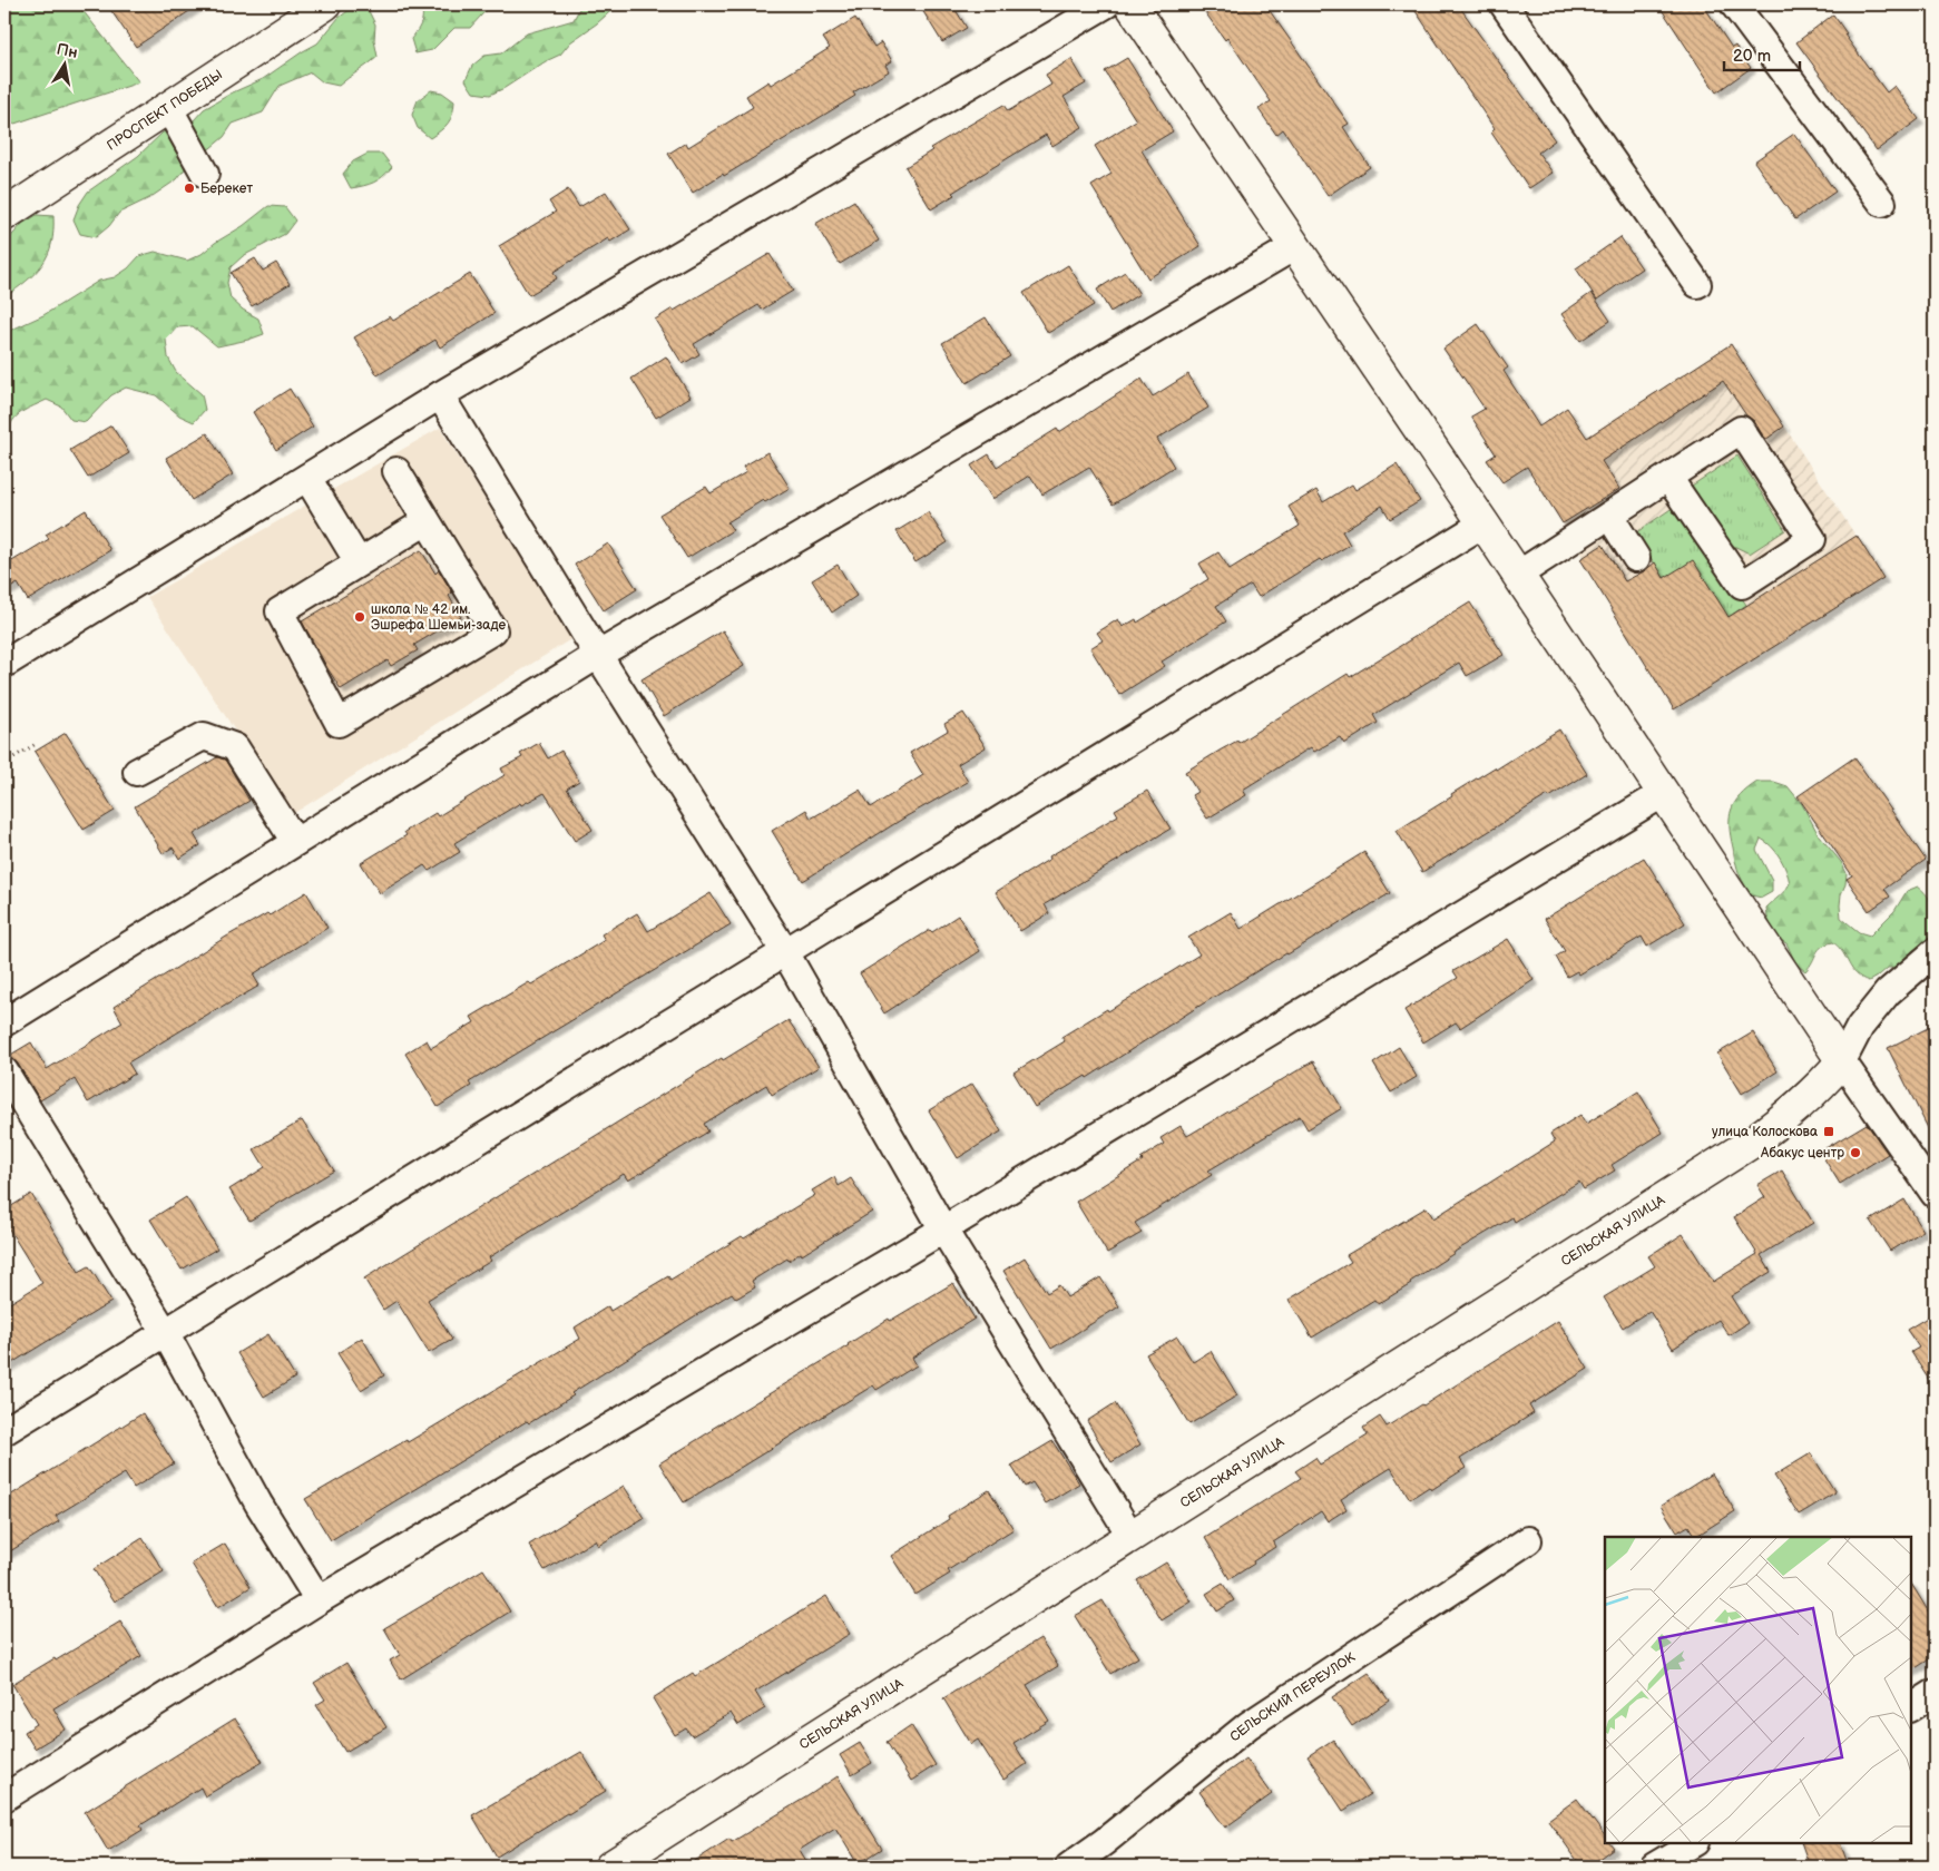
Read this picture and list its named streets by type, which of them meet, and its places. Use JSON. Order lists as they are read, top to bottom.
{
  "streets": {
    "main road": ["ПРОСПЕКТ ПОБЕДЫ", "СЕЛЬСКАЯ УЛИЦА"],
    "street": ["СЕЛЬСКИЙ ПЕРЕУЛОК"]
  },
  "places": {
    "other": ["Берекет", "школа № 42 им. Эшрефа Шемьи-заде", "Абакус центр"],
    "transit": ["улица Колоскова"]
  },
  "scale_bar": "20 m",
  "north": "top"
}
